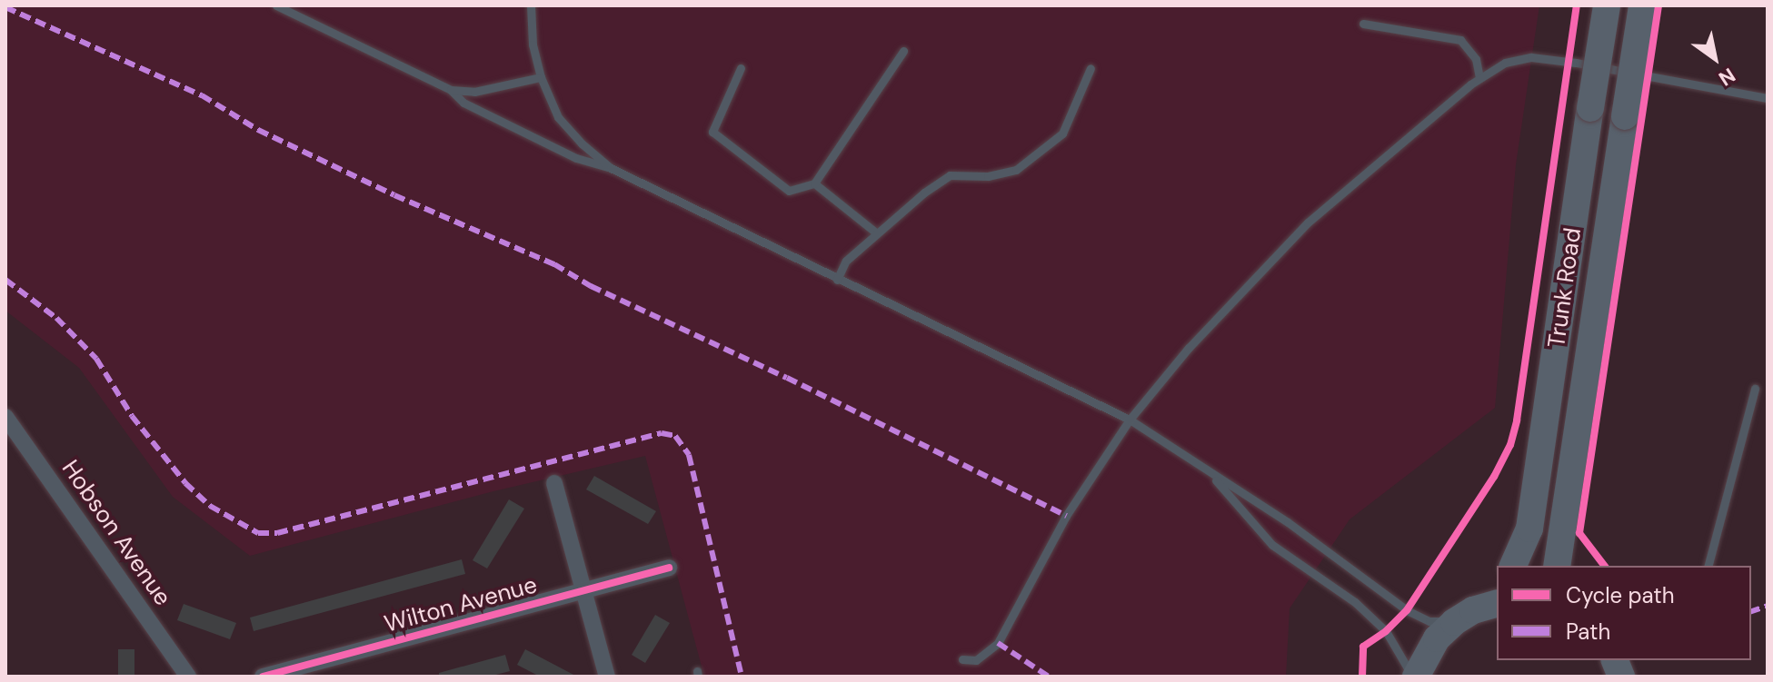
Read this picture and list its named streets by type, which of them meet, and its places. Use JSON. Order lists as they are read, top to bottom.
{
  "streets": {
    "main road": ["Trunk Road"],
    "street": ["Hobson Avenue", "Wilton Avenue"]
  },
  "legend": ["Cycle path", "Path"],
  "north": "bottom right"
}
